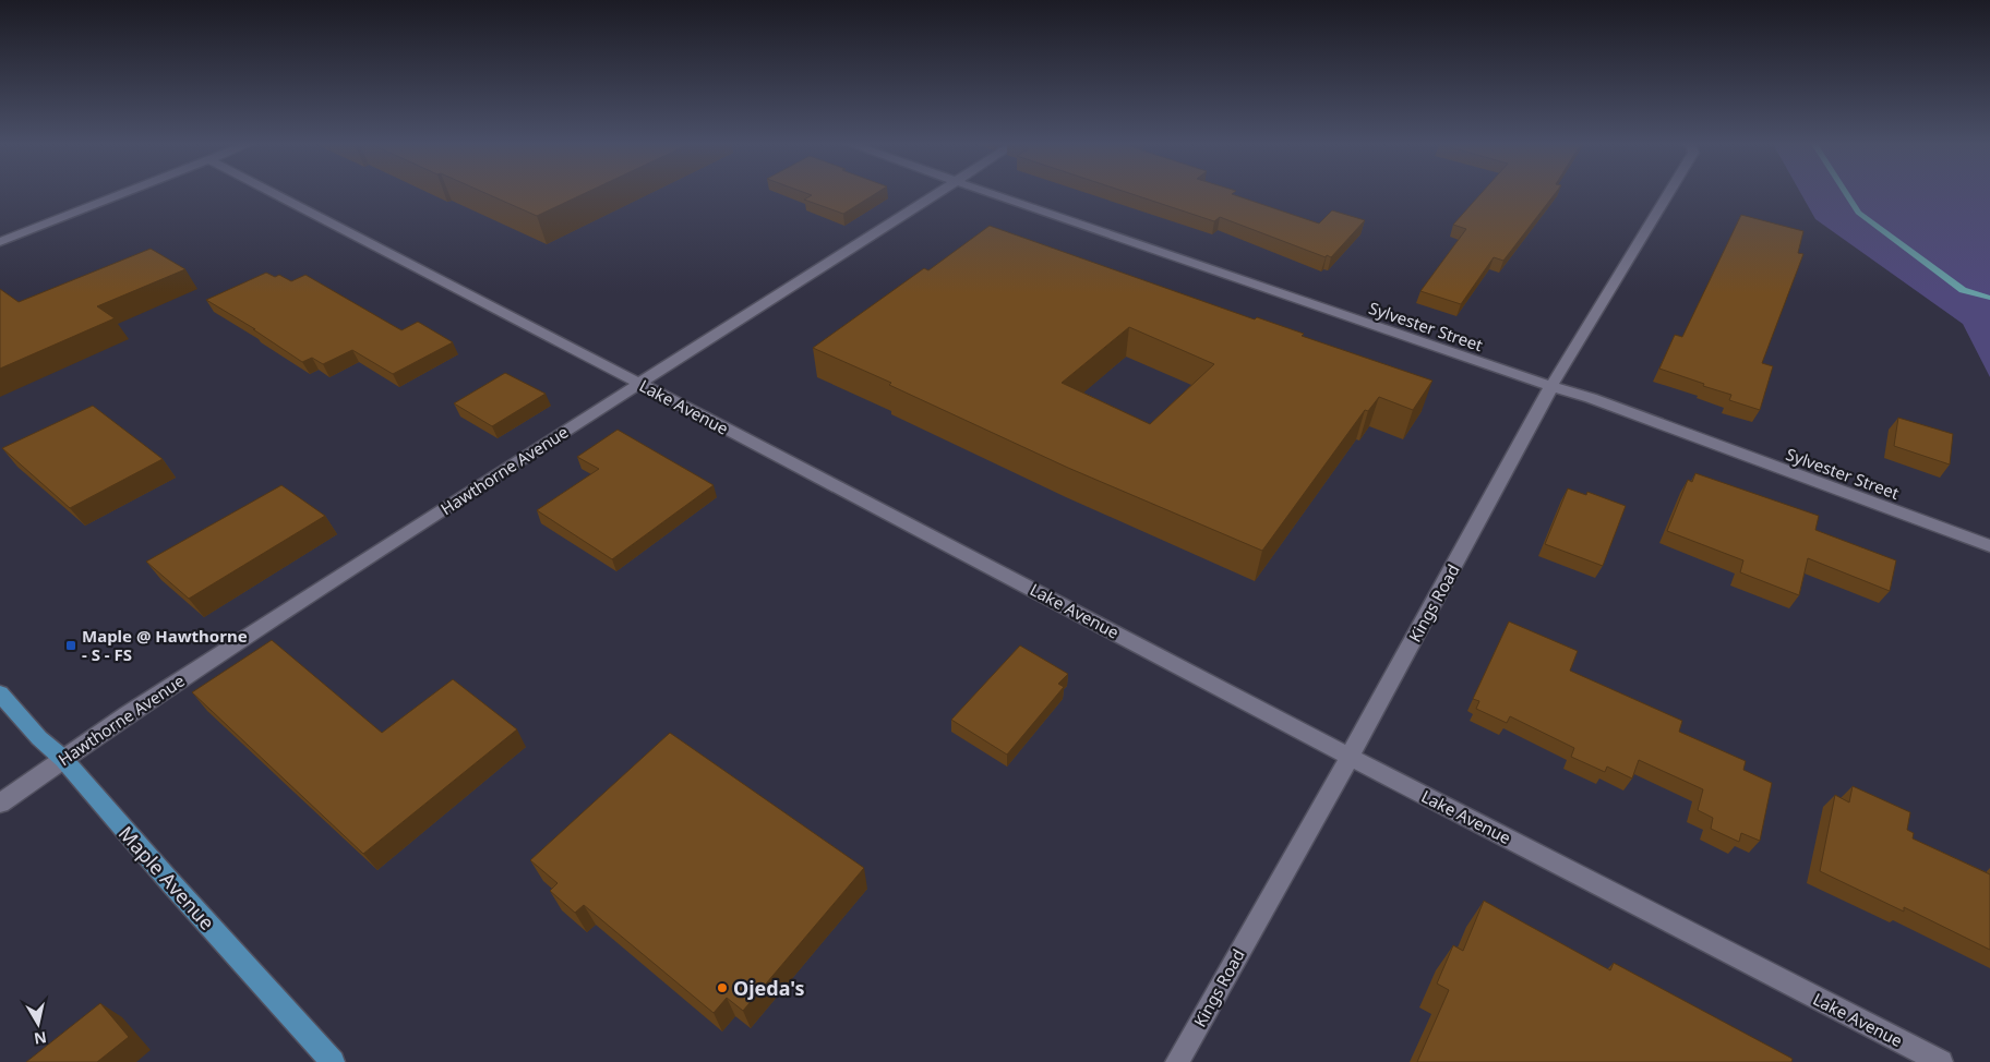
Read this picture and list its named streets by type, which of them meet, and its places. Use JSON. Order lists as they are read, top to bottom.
{
  "streets": {
    "main road": ["Maple Avenue"],
    "street": [
      "Sylvester Street",
      "Lake Avenue",
      "Hawthorne Avenue",
      "Kings Road"
    ]
  },
  "crossings": [
    ["Sylvester Street", "Kings Road"],
    ["Lake Avenue", "Hawthorne Avenue"],
    ["Lake Avenue", "Kings Road"],
    ["Hawthorne Avenue", "Maple Avenue"]
  ],
  "places": {
    "transit": ["Maple @ Hawthorne - S - FS"],
    "other": ["Ojeda's"]
  },
  "north": "bottom"
}
